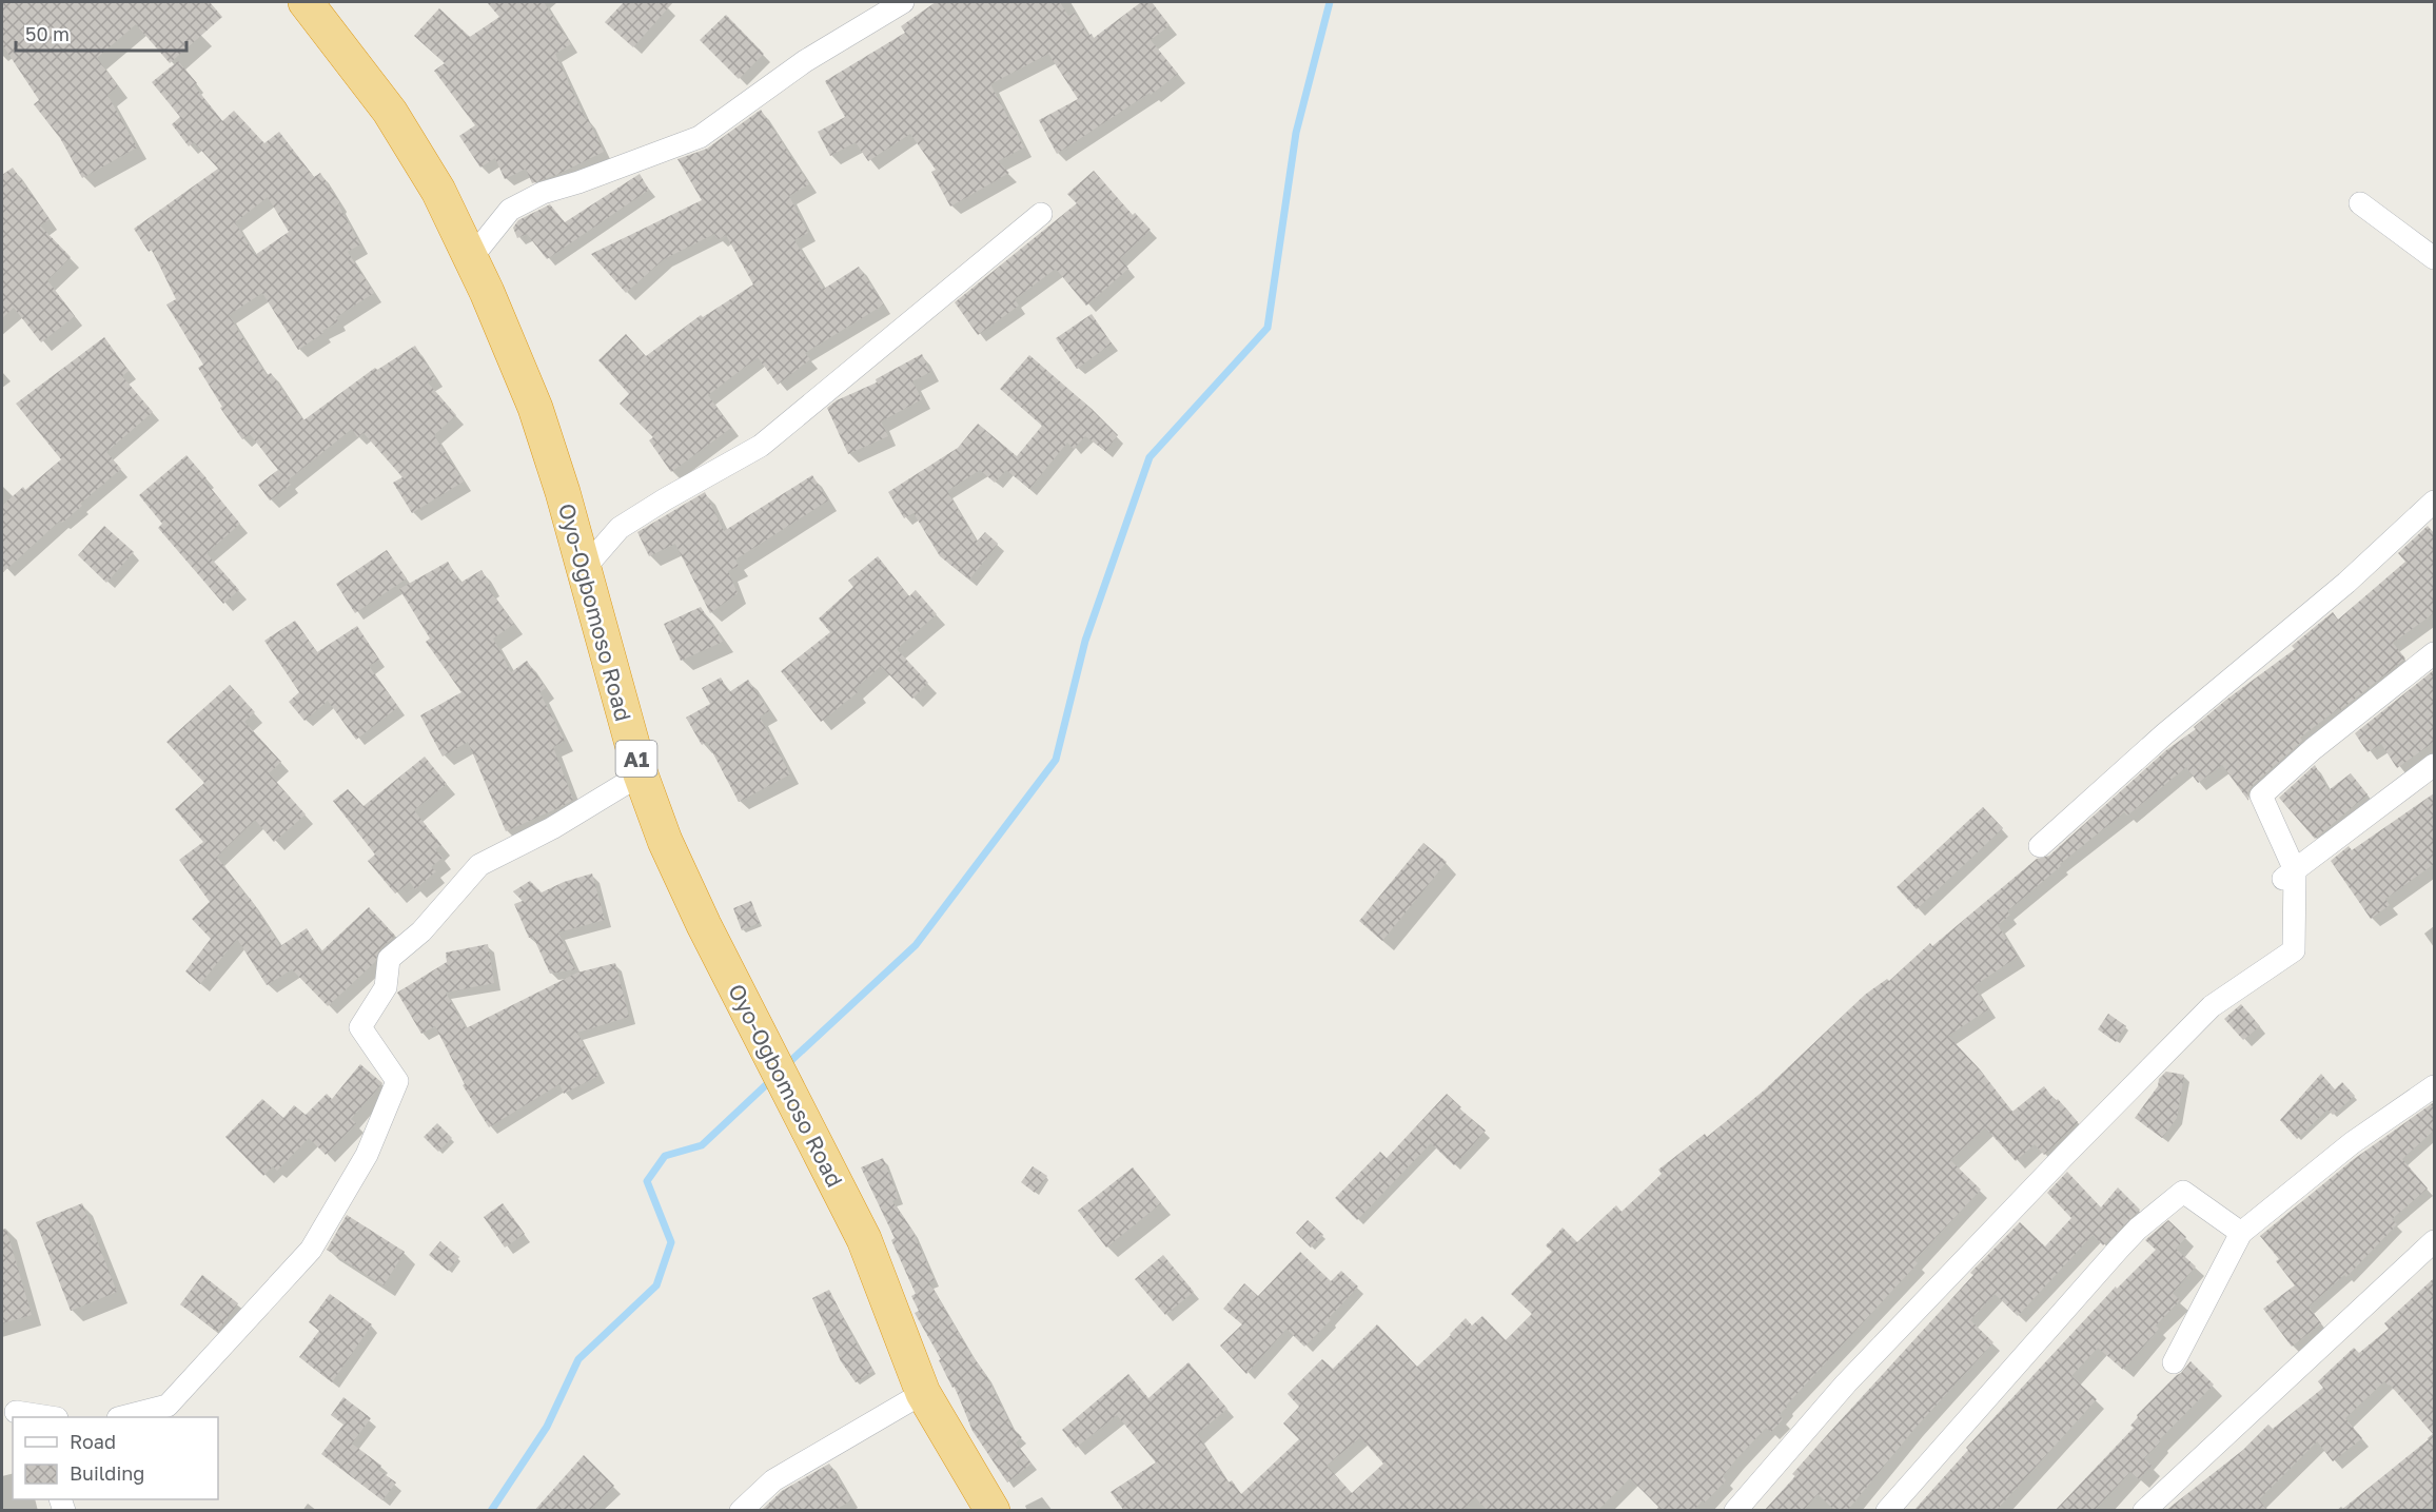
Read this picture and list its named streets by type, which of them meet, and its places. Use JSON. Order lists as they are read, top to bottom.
{
  "streets": {
    "highway": ["Oyo-Ogbomoso Road", "A1"]
  },
  "legend": ["Road", "Building"],
  "scale_bar": "50 m"
}
